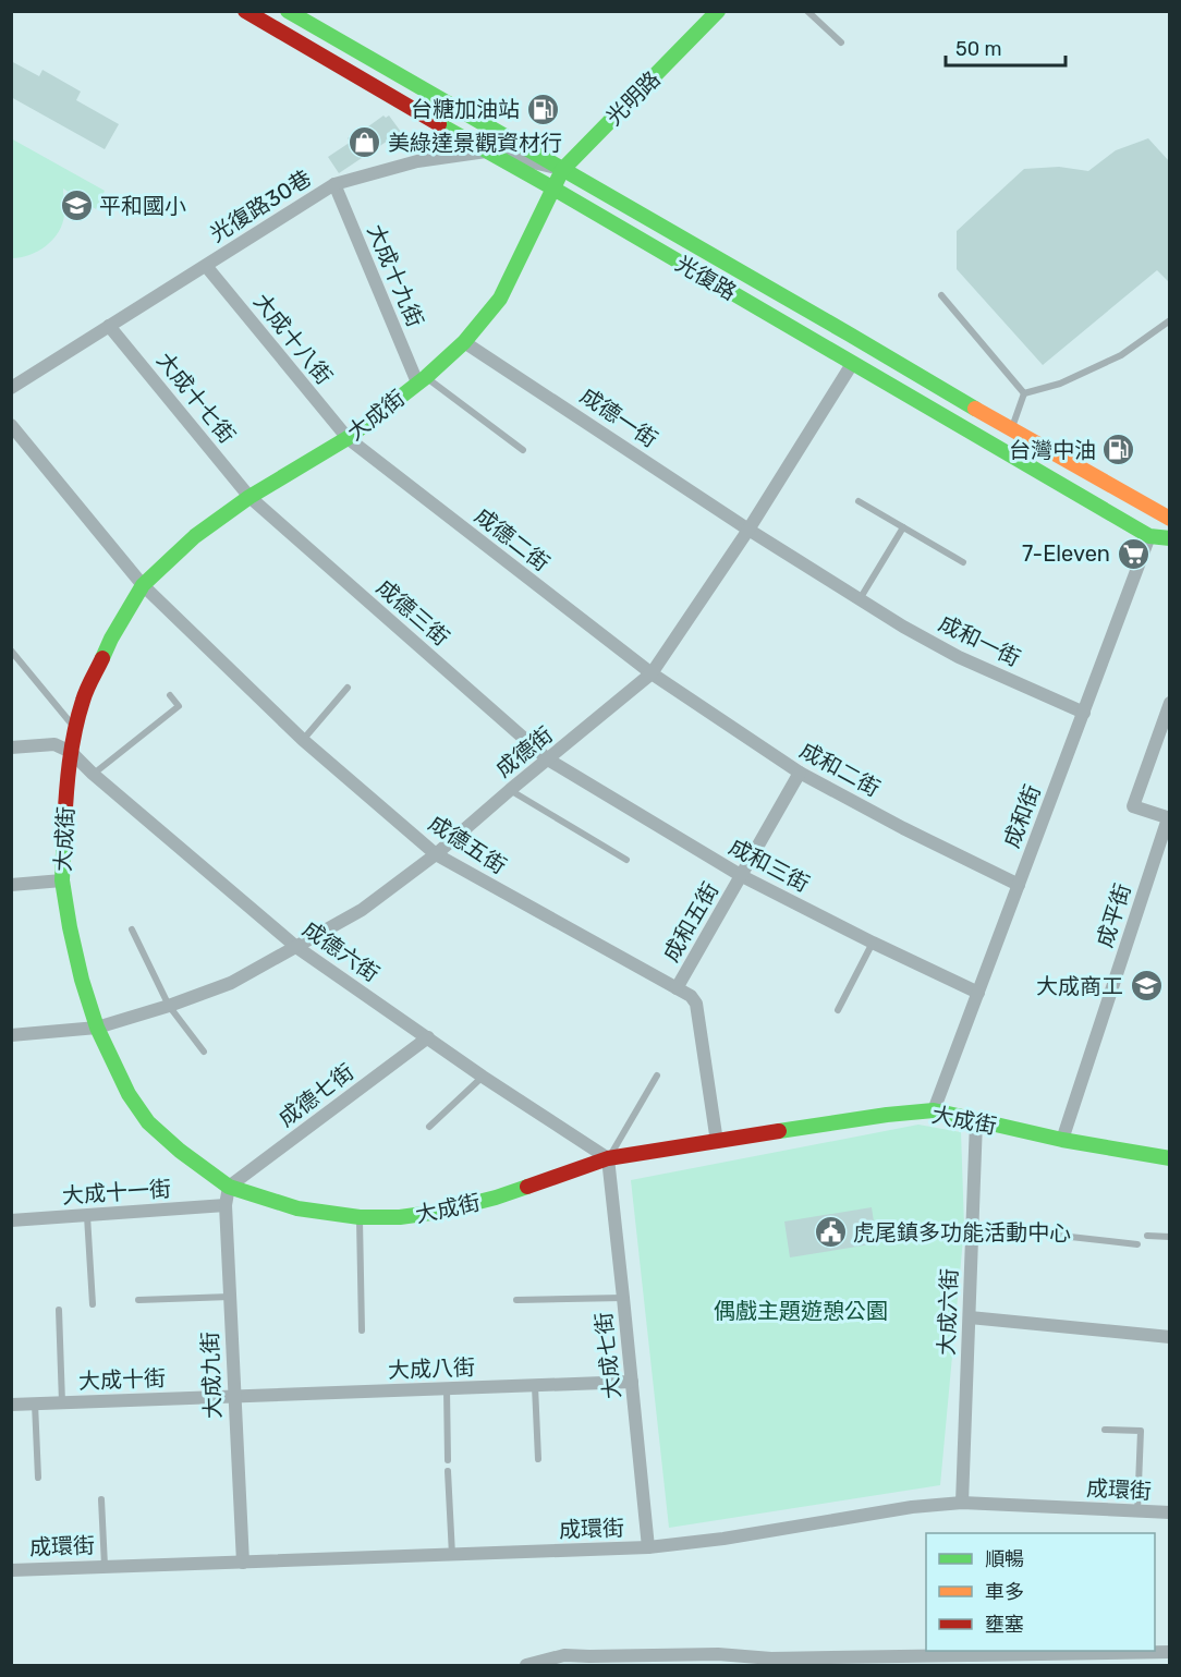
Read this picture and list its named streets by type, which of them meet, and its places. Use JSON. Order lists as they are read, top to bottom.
{
  "streets": {
    "street": [
      "光明路",
      "光復路30巷",
      "大成十九街",
      "光復路",
      "大成十八街",
      "大成十七街",
      "大成街",
      "成德一街",
      "成德二街",
      "成德三街",
      "成和一街",
      "成德街",
      "成和二街",
      "成和街",
      "成德五街",
      "成和三街",
      "成平街",
      "成和五街",
      "成德六街",
      "成德七街",
      "大成十一街",
      "大成六街",
      "大成七街",
      "大成八街",
      "大成九街",
      "大成十街",
      "成環街"
    ]
  },
  "crossings": [
    ["光明路", "光復路30巷"],
    ["光明路", "光復路"],
    ["光明路", "大成街"],
    ["光復路30巷", "大成十九街"],
    ["光復路30巷", "光復路"],
    ["光復路30巷", "大成十八街"],
    ["光復路30巷", "大成十七街"],
    ["大成十九街", "大成街"],
    ["光復路", "大成街"],
    ["光復路", "成德街"],
    ["光復路", "成和街"],
    ["大成十八街", "大成街"],
    ["大成十八街", "成德二街"],
    ["大成十七街", "大成街"],
    ["大成十七街", "成德三街"],
    ["大成街", "成德一街"],
    ["大成街", "成德二街"],
    ["大成街", "成德三街"],
    ["大成街", "成德街"],
    ["大成街", "成和街"],
    ["大成街", "成德五街"],
    ["大成街", "成平街"],
    ["大成街", "成德六街"],
    ["大成街", "成德七街"],
    ["大成街", "大成六街"],
    ["大成街", "大成七街"],
    ["大成街", "大成九街"],
    ["成德一街", "成和一街"],
    ["成德一街", "成德街"],
    ["成德二街", "成德街"],
    ["成德二街", "成和二街"],
    ["成德三街", "成德街"],
    ["成德三街", "成和三街"],
    ["成和一街", "成德街"],
    ["成和一街", "成和街"],
    ["成德街", "成和二街"],
    ["成德街", "成德五街"],
    ["成德街", "成和三街"],
    ["成德街", "成德六街"],
    ["成和二街", "成和街"],
    ["成和二街", "成和五街"],
    ["成和街", "成和三街"],
    ["成德五街", "成和五街"],
    ["成和三街", "成和五街"],
    ["成德六街", "成德七街"],
    ["成德六街", "大成七街"],
    ["成德七街", "大成九街"],
    ["大成十一街", "大成九街"],
    ["大成六街", "成環街"],
    ["大成七街", "大成八街"],
    ["大成七街", "成環街"],
    ["大成八街", "大成九街"],
    ["大成八街", "大成十街"],
    ["大成九街", "大成十街"],
    ["大成九街", "成環街"]
  ],
  "parks": ["偶戲主題遊憩公園"],
  "places": {
    "fuel station": ["台糖加油站", "台灣中油"],
    "shop": ["美綠達景觀資材行"],
    "school or university": ["平和國小", "大成商工"],
    "supermarket": ["7-Eleven"],
    "public building": ["虎尾鎮多功能活動中心"]
  },
  "legend": ["順暢", "車多", "壅塞"],
  "scale_bar": "50 m"
}
